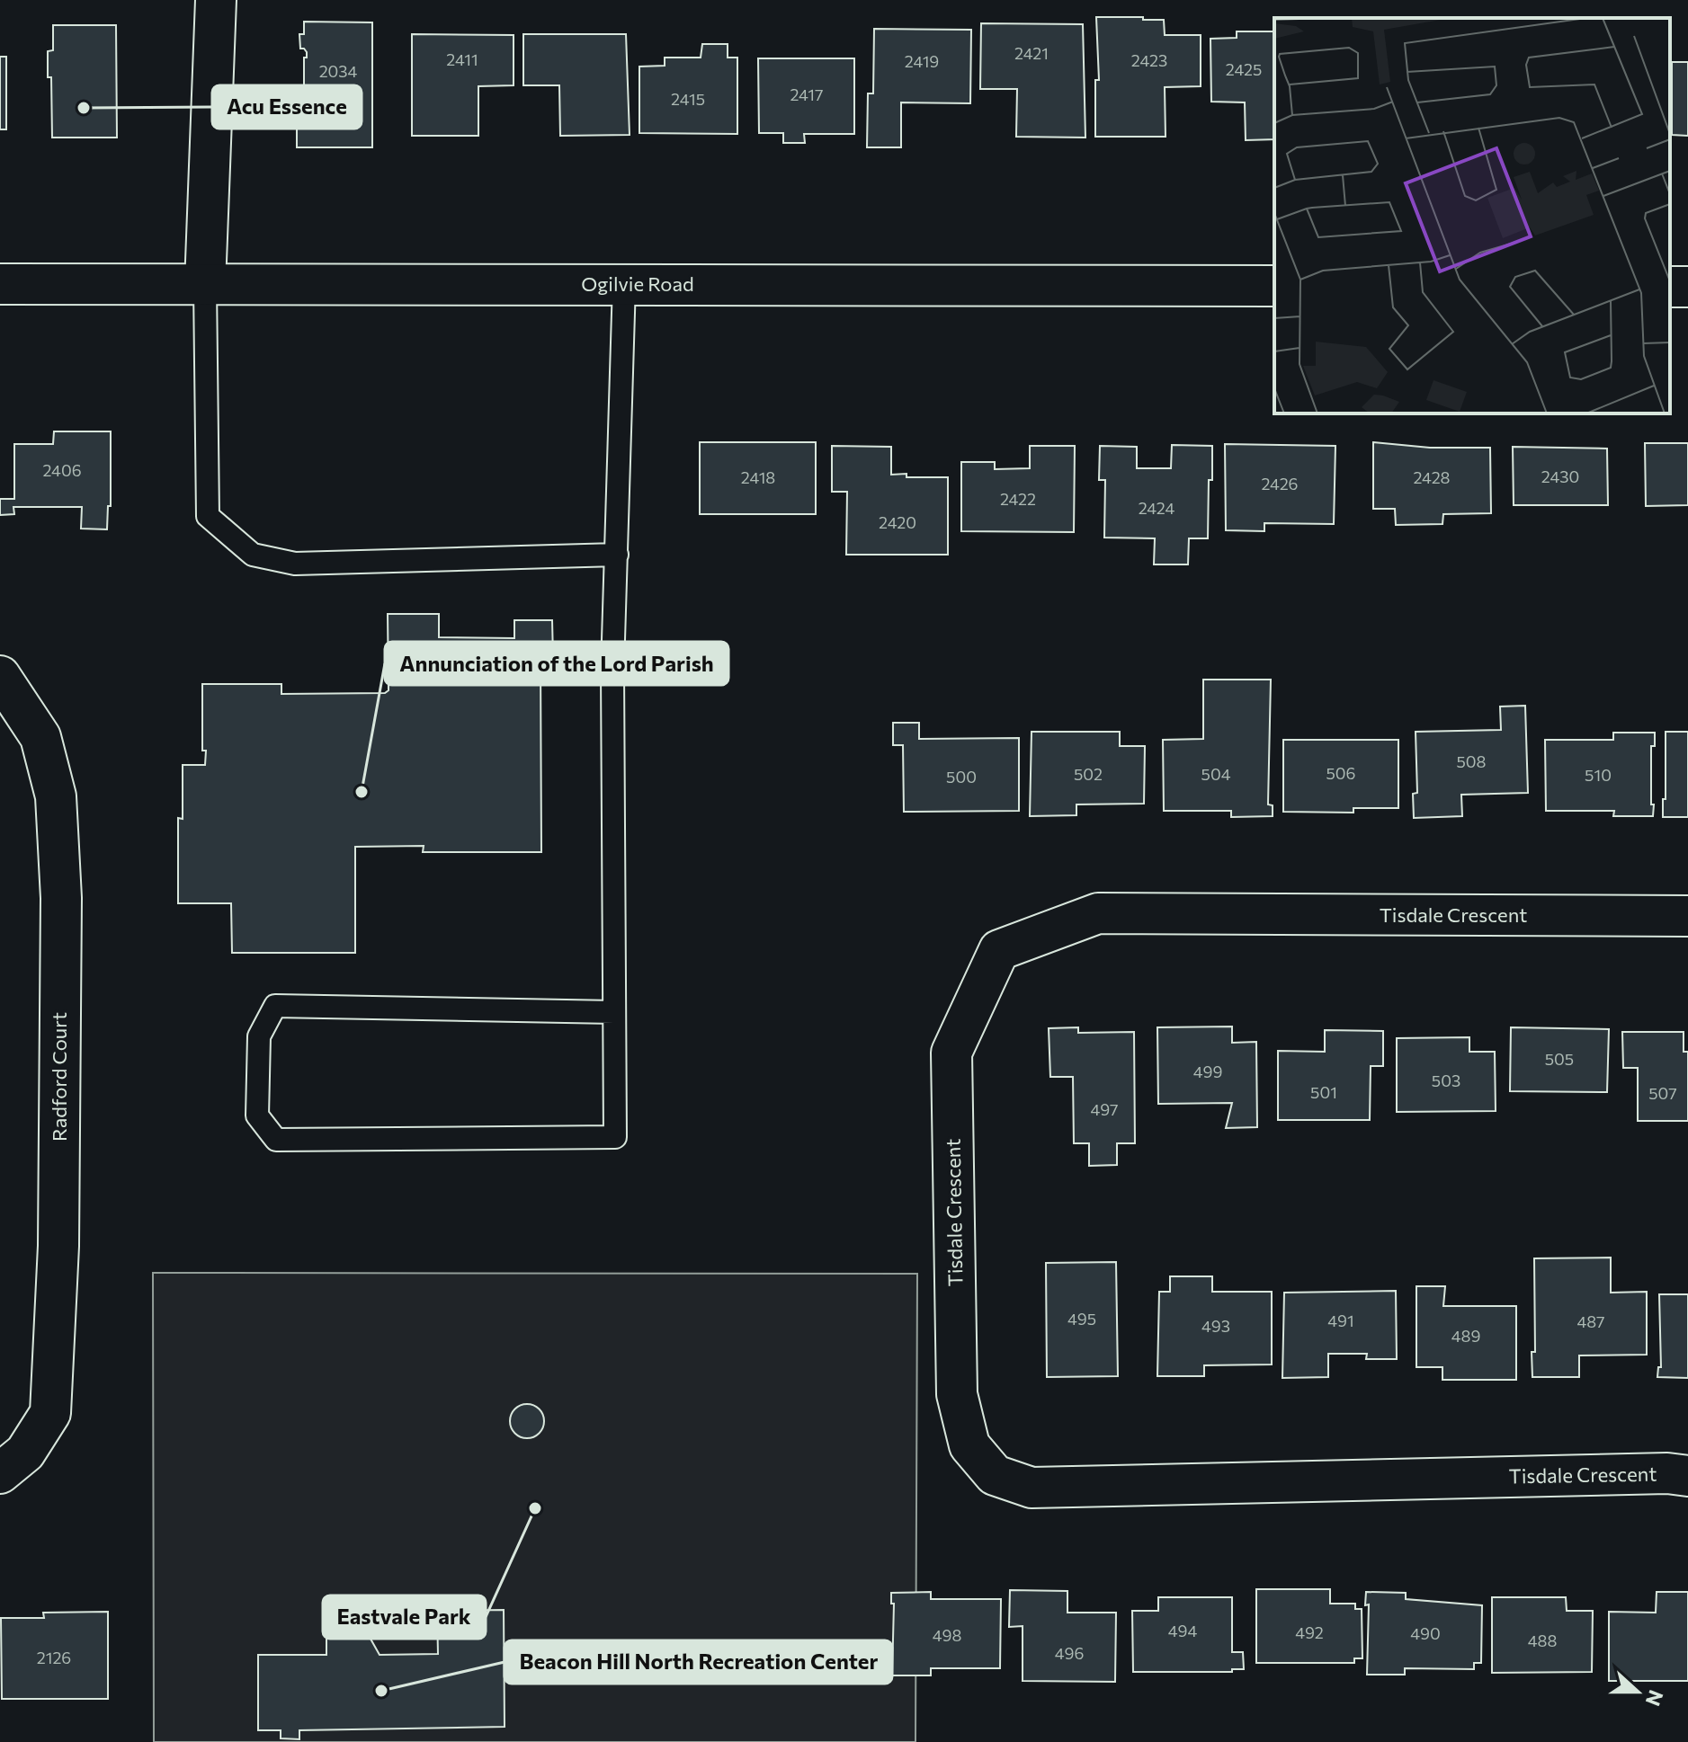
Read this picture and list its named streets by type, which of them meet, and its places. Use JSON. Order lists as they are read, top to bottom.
{
  "streets": {
    "street": ["Ogilvie Road", "Tisdale Crescent", "Radford Court"]
  },
  "places": [
    "Acu Essence",
    "Annunciation of the Lord Parish",
    "Eastvale Park",
    "Beacon Hill North Recreation Center"
  ],
  "house_numbers": [
    "2421",
    "2411",
    "2423",
    "2419",
    "2425",
    "2034",
    "2417",
    "2415",
    "2406",
    "2430",
    "2418",
    "2428",
    "2426",
    "2422",
    "2424",
    "2420",
    "508",
    "506",
    "502",
    "504",
    "510",
    "500",
    "505",
    "499",
    "503",
    "501",
    "507",
    "497",
    "495",
    "491",
    "487",
    "493",
    "489",
    "494",
    "492",
    "490",
    "498",
    "488",
    "496",
    "2126"
  ],
  "north": "right"
}
